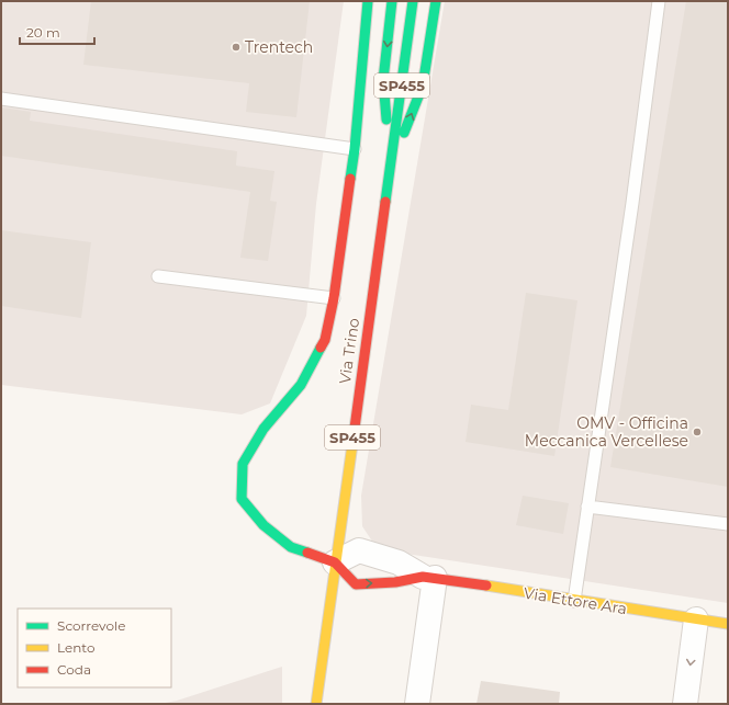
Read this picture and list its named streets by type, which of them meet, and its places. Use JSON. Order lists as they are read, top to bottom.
{
  "streets": {
    "main road": ["SP455", "Via Trino", "Via Ettore Ara"]
  },
  "crossings": [
    ["Via Trino", "Via Ettore Ara"]
  ],
  "places": ["Trentech", "OMV - Officina Meccanica Vercellese"],
  "legend": ["Scorrevole", "Lento", "Coda"],
  "scale_bar": "20 m"
}
